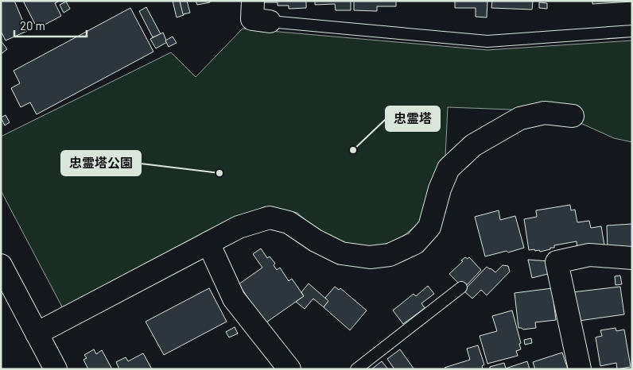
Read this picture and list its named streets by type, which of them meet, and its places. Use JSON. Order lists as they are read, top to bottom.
{
  "places": ["忠霊塔", "忠霊塔公園"],
  "scale_bar": "20 m"
}
